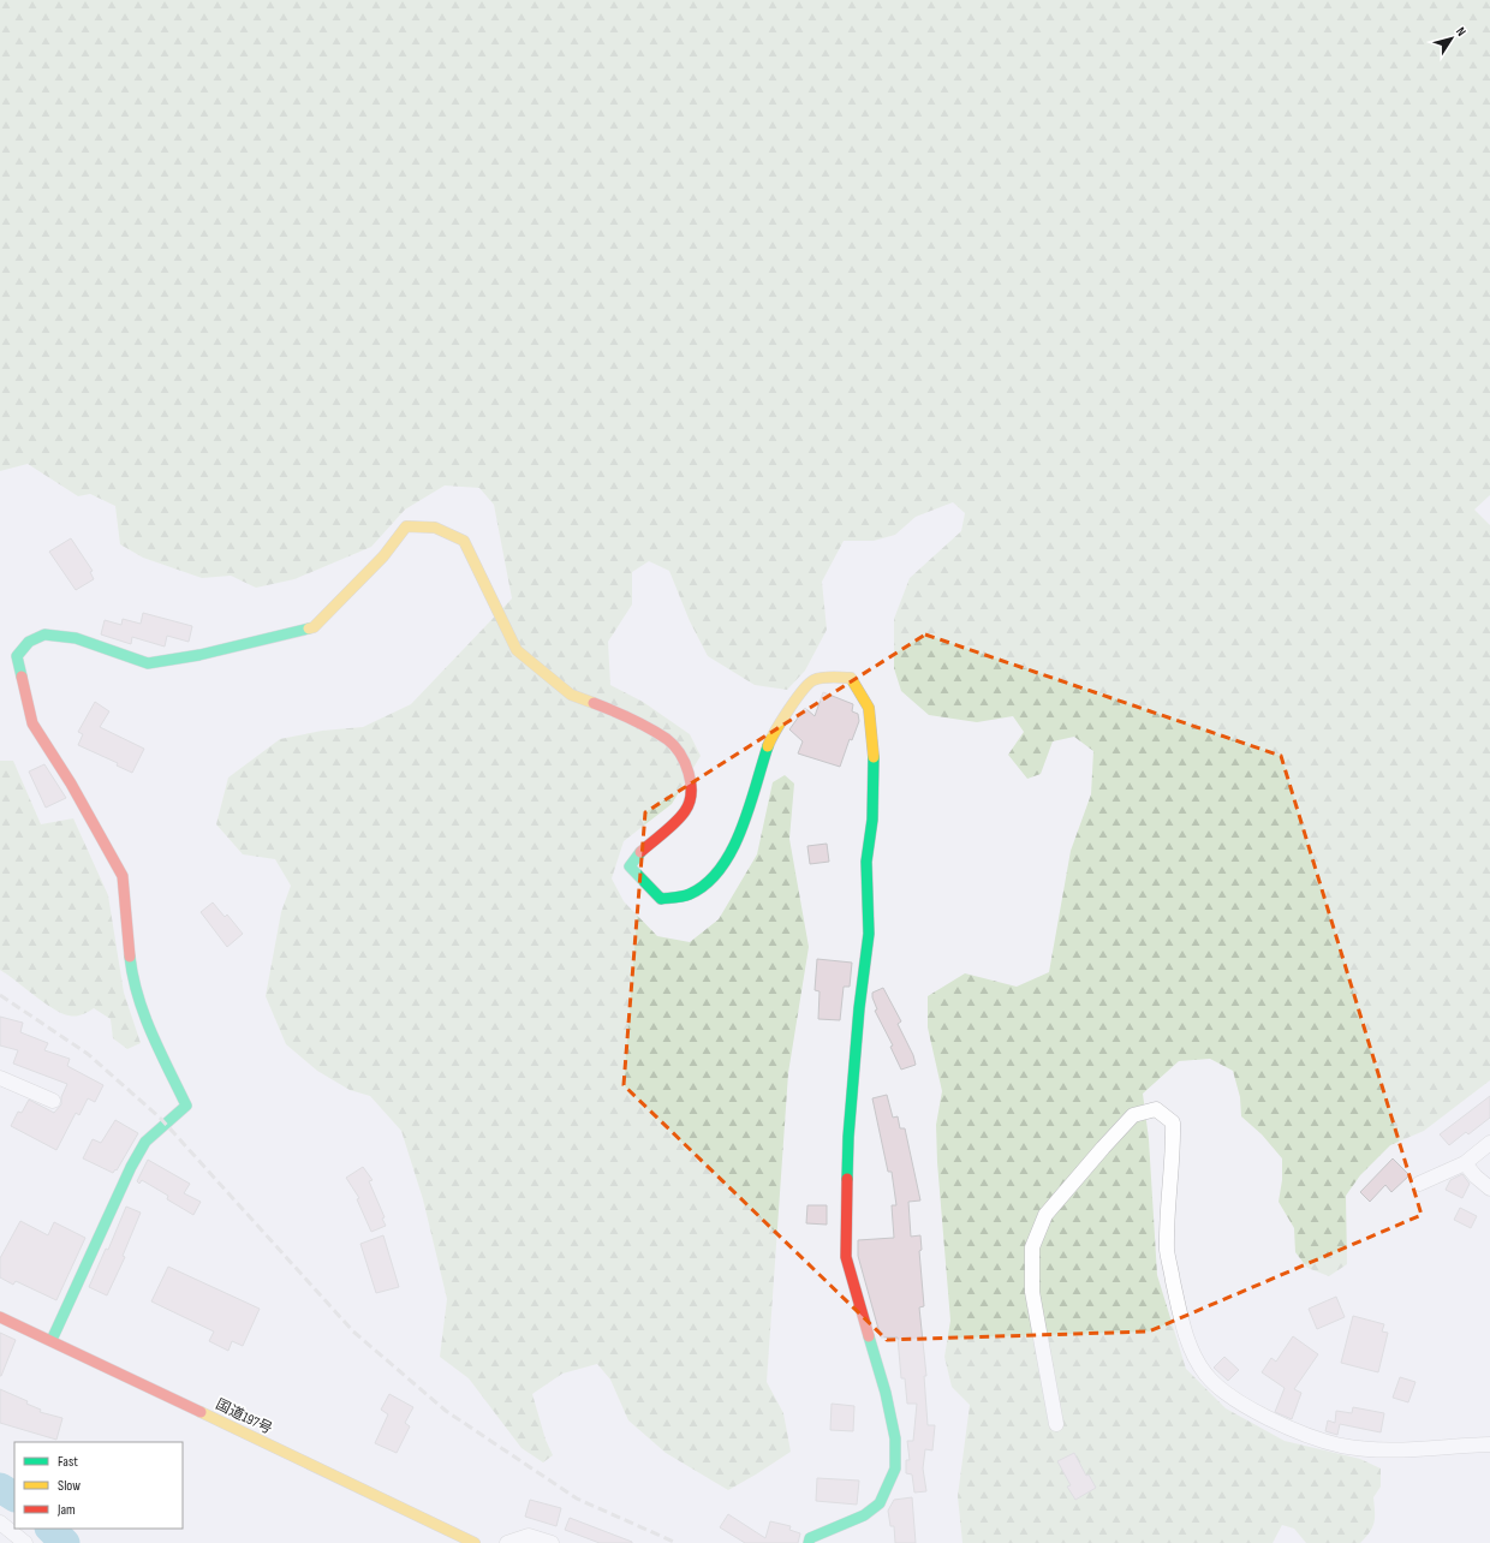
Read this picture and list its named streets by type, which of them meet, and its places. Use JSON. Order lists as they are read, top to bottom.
{
  "streets": {
    "main road": ["国道197号"]
  },
  "legend": ["Fast", "Slow", "Jam"],
  "north": "top right"
}
